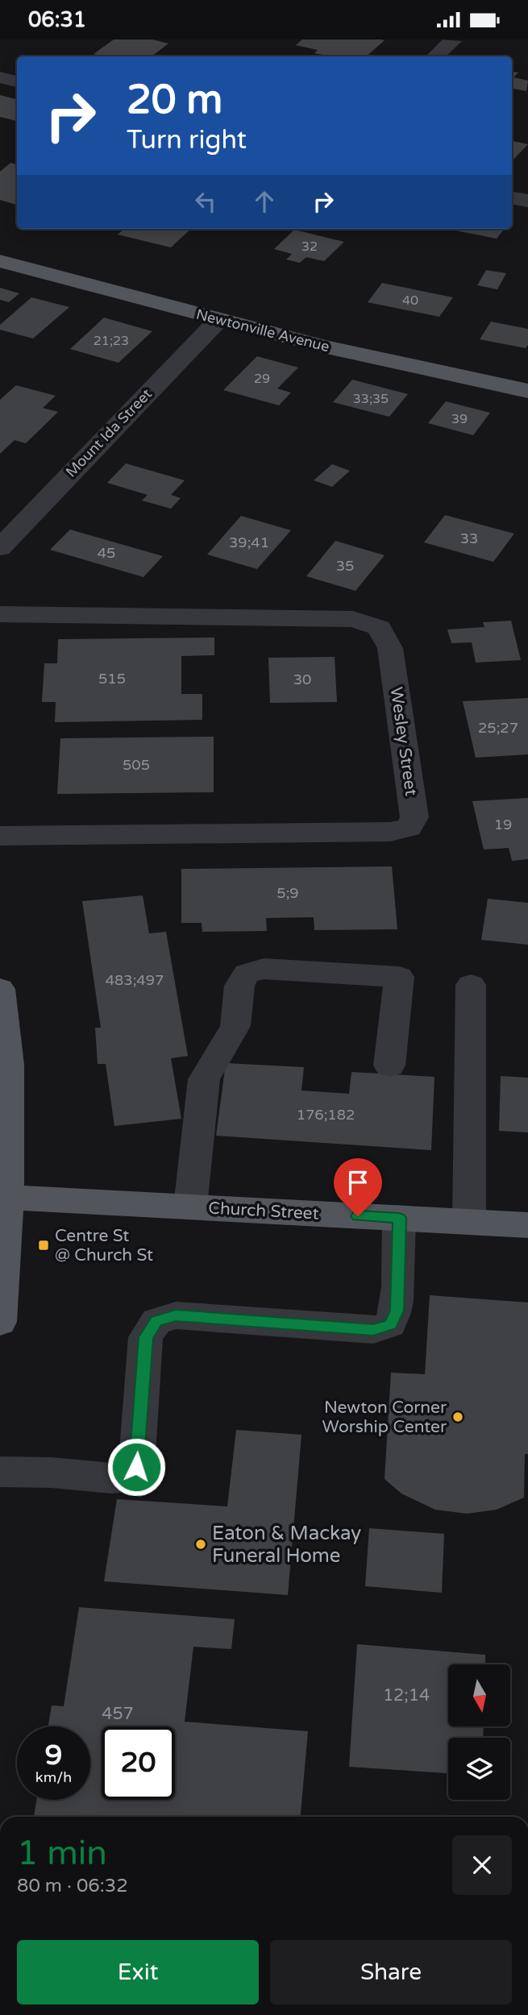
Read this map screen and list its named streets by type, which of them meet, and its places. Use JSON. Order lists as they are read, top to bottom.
{
  "streets": {
    "main road": ["Newtonville Avenue", "Church Street"],
    "street": ["Mount Ida Street", "Wesley Street"]
  },
  "crossings": [
    ["Newtonville Avenue", "Mount Ida Street"]
  ],
  "places": {
    "transit": ["Centre St @ Church St"],
    "other": ["Newton Corner Worship Center", "Eaton & Mackay Funeral Home"]
  },
  "house_numbers": [
    "32",
    "40",
    "21;23",
    "29",
    "33;35",
    "39",
    "33",
    "39;41",
    "45",
    "35",
    "515",
    "30",
    "25;27",
    "505",
    "19",
    "5;9",
    "483;497",
    "176;182",
    "12;14",
    "457"
  ],
  "north": "bottom",
  "page": {
    "status": "06:31",
    "turn": ["20 m", "Turn right"],
    "speed": "9 km/h",
    "limit": "20",
    "heading": ["1 min", "80 m · 06:32"],
    "buttons": ["Exit", "Share"]
  }
}
